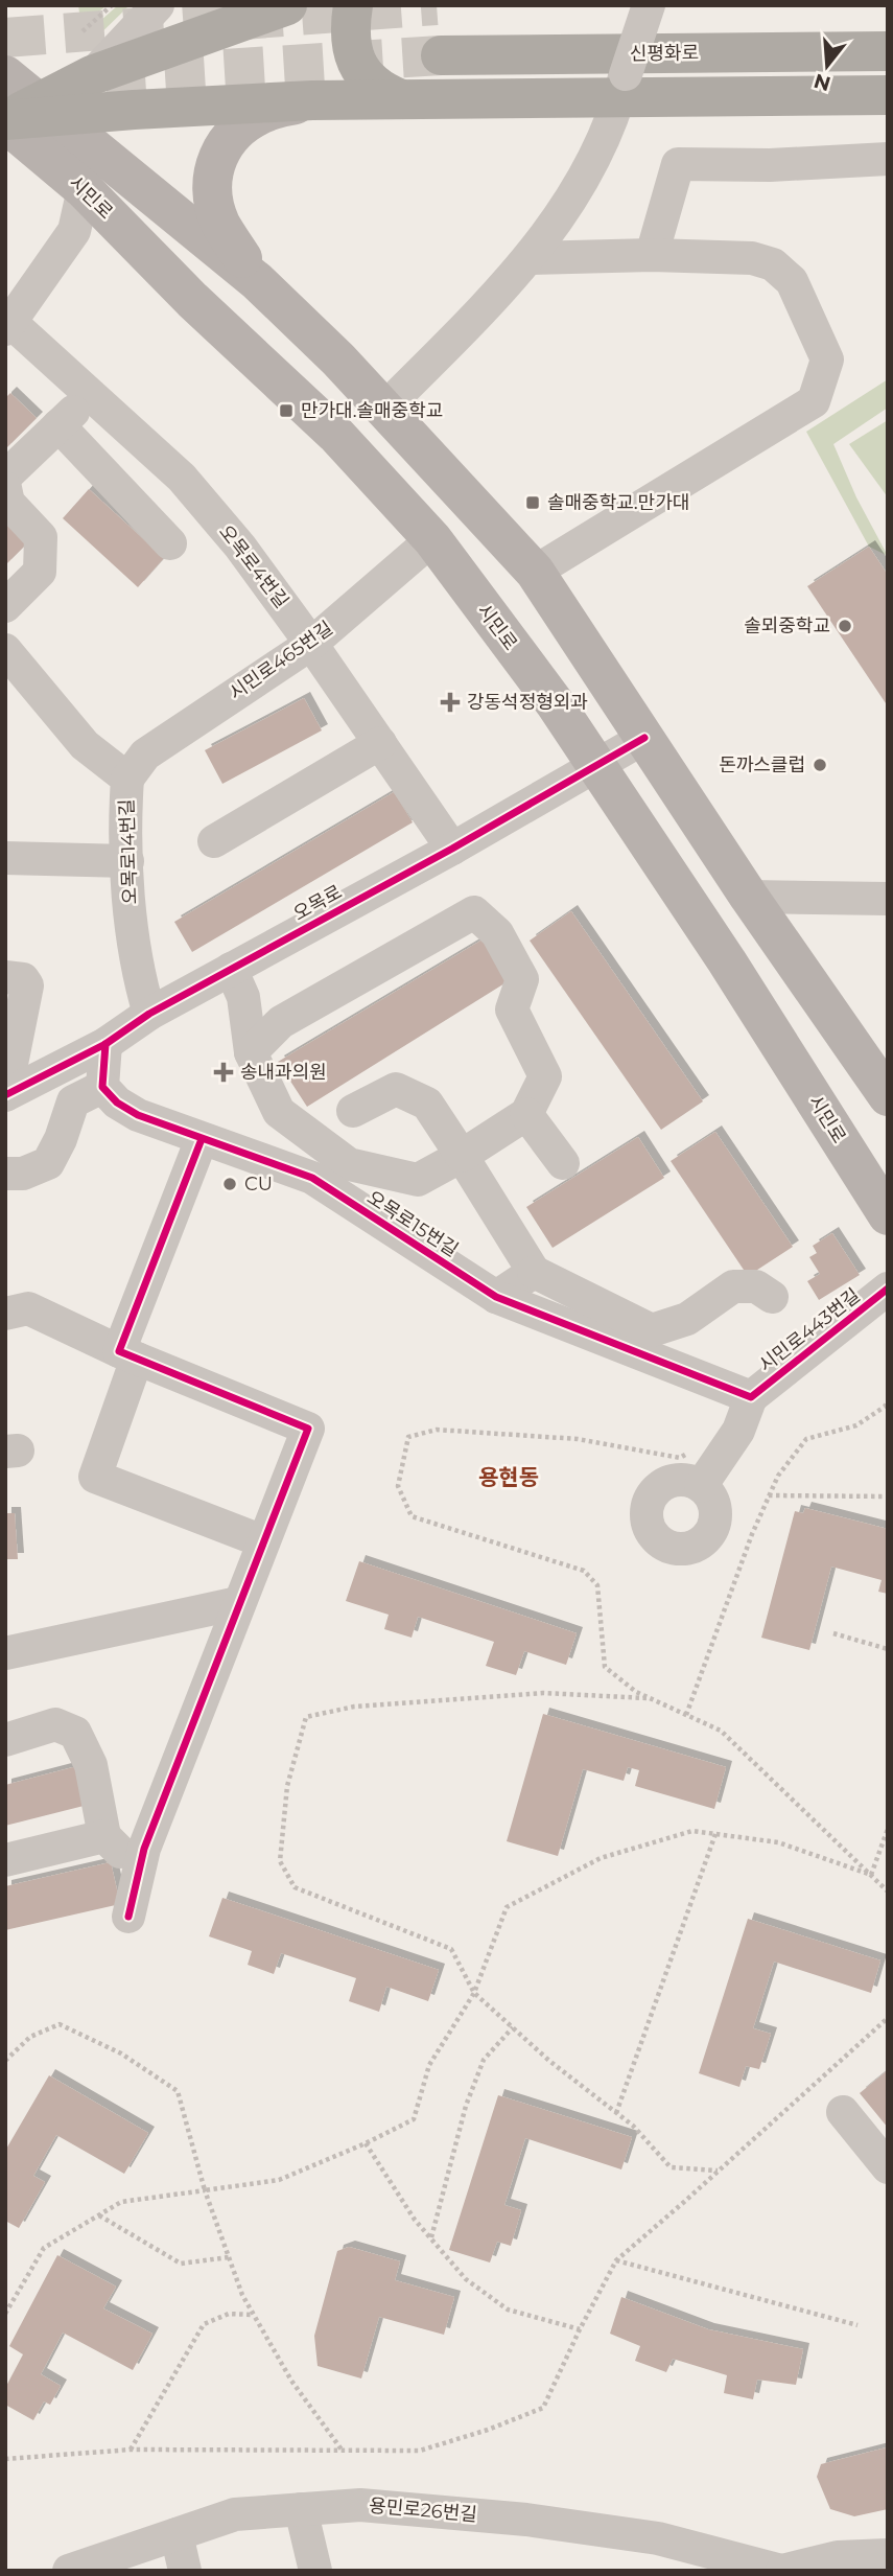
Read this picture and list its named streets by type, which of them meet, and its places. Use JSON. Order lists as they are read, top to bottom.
{
  "streets": {
    "highway": ["신평화로"],
    "main road": ["시민로"],
    "street": [
      "오목로4번길",
      "시민로465번길",
      "오목로14번길",
      "오목로",
      "오목로15번길",
      "시민로443번길",
      "용민로26번길"
    ]
  },
  "crossings": [
    ["시민로", "시민로465번길"],
    ["시민로", "오목로"],
    ["오목로4번길", "시민로465번길"],
    ["오목로4번길", "오목로"],
    ["시민로465번길", "오목로14번길"],
    ["오목로14번길", "오목로"],
    ["오목로15번길", "시민로443번길"]
  ],
  "districts": ["용현동"],
  "places": {
    "transit": ["만가대.솔매중학교", "솔매중학교.만가대"],
    "other": ["솔뫼중학교", "돈까스클럽", "CU"],
    "health": ["강동석정형외과", "송내과의원"]
  },
  "north": "bottom"
}
